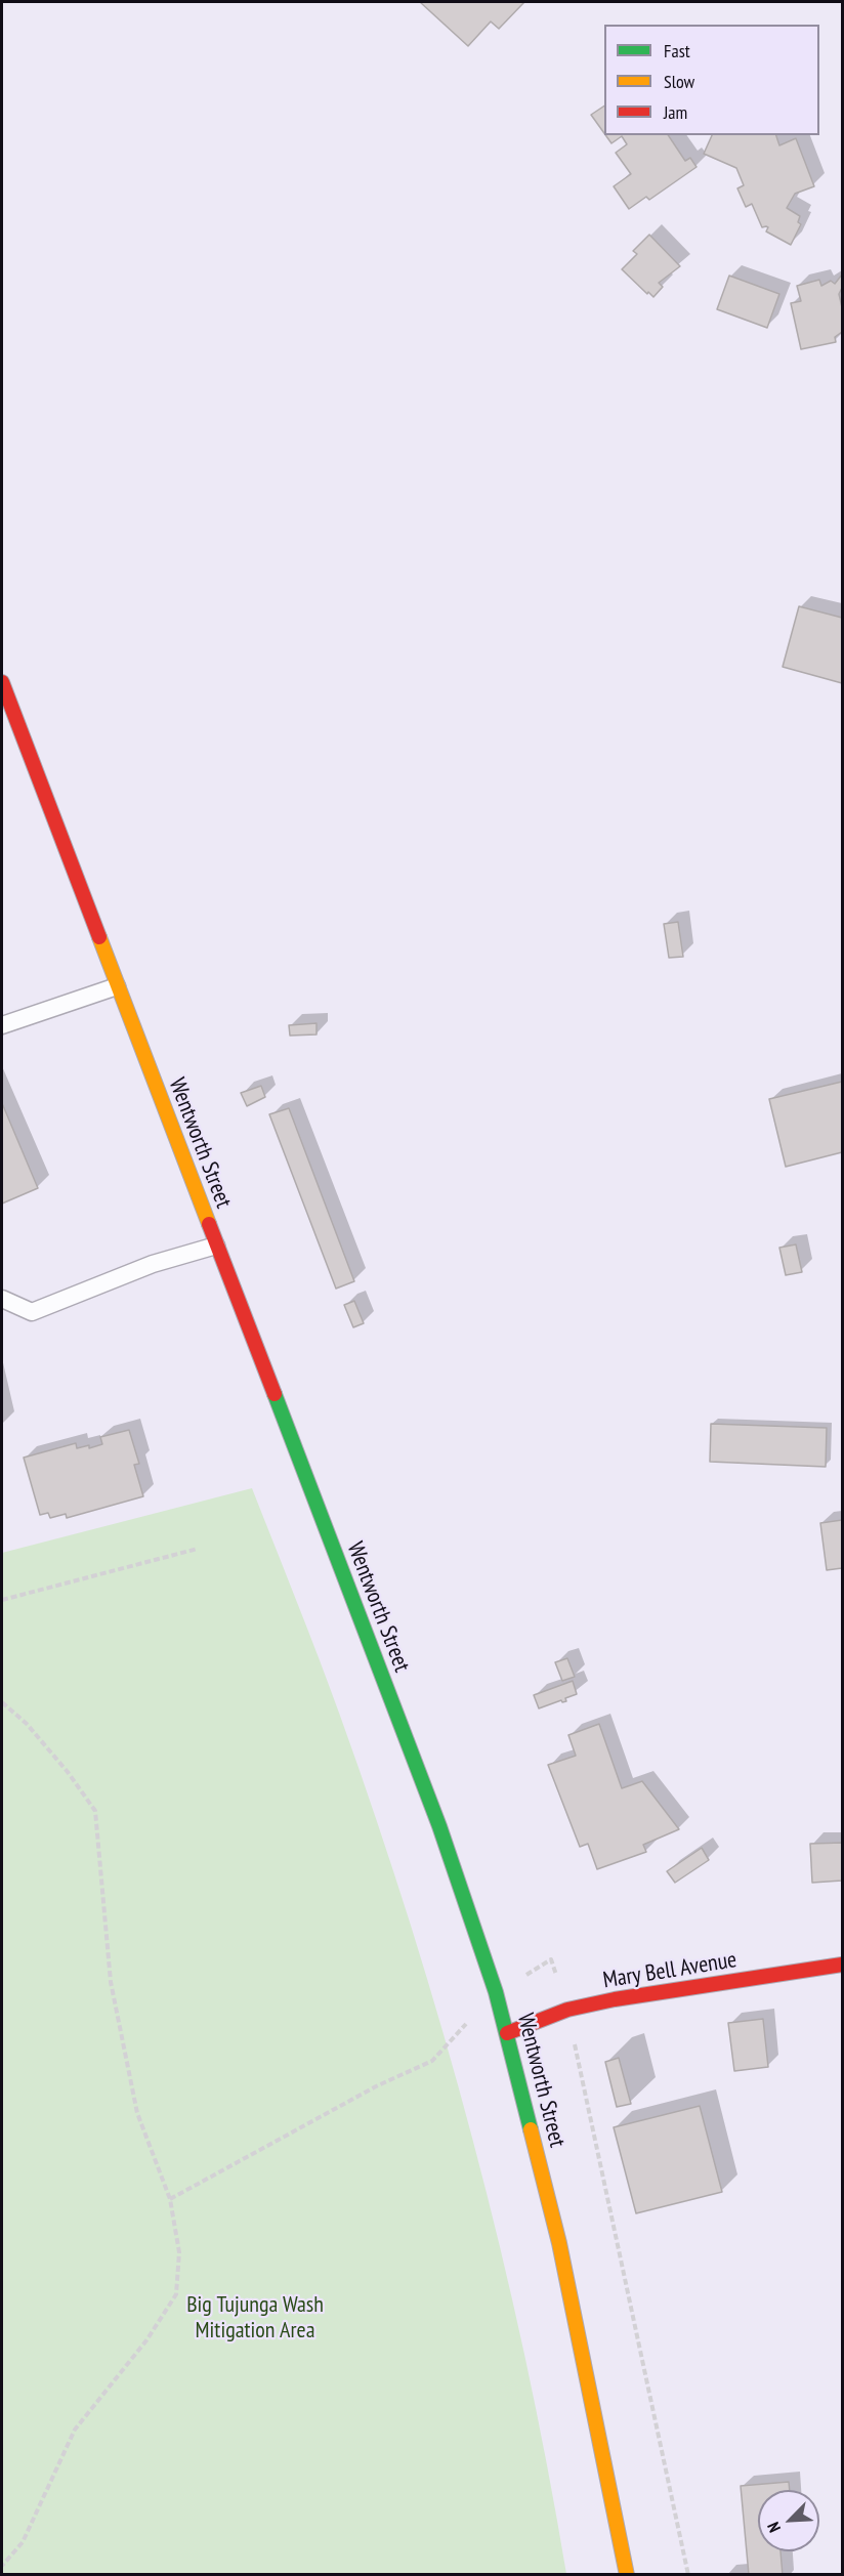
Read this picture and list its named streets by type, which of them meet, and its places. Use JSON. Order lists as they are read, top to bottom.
{
  "streets": {
    "main road": ["Wentworth Street", "Mary Bell Avenue"]
  },
  "crossings": [
    ["Wentworth Street", "Mary Bell Avenue"]
  ],
  "parks": ["Big Tujunga Wash Mitigation Area"],
  "legend": ["Fast", "Slow", "Jam"],
  "north": "bottom left"
}
